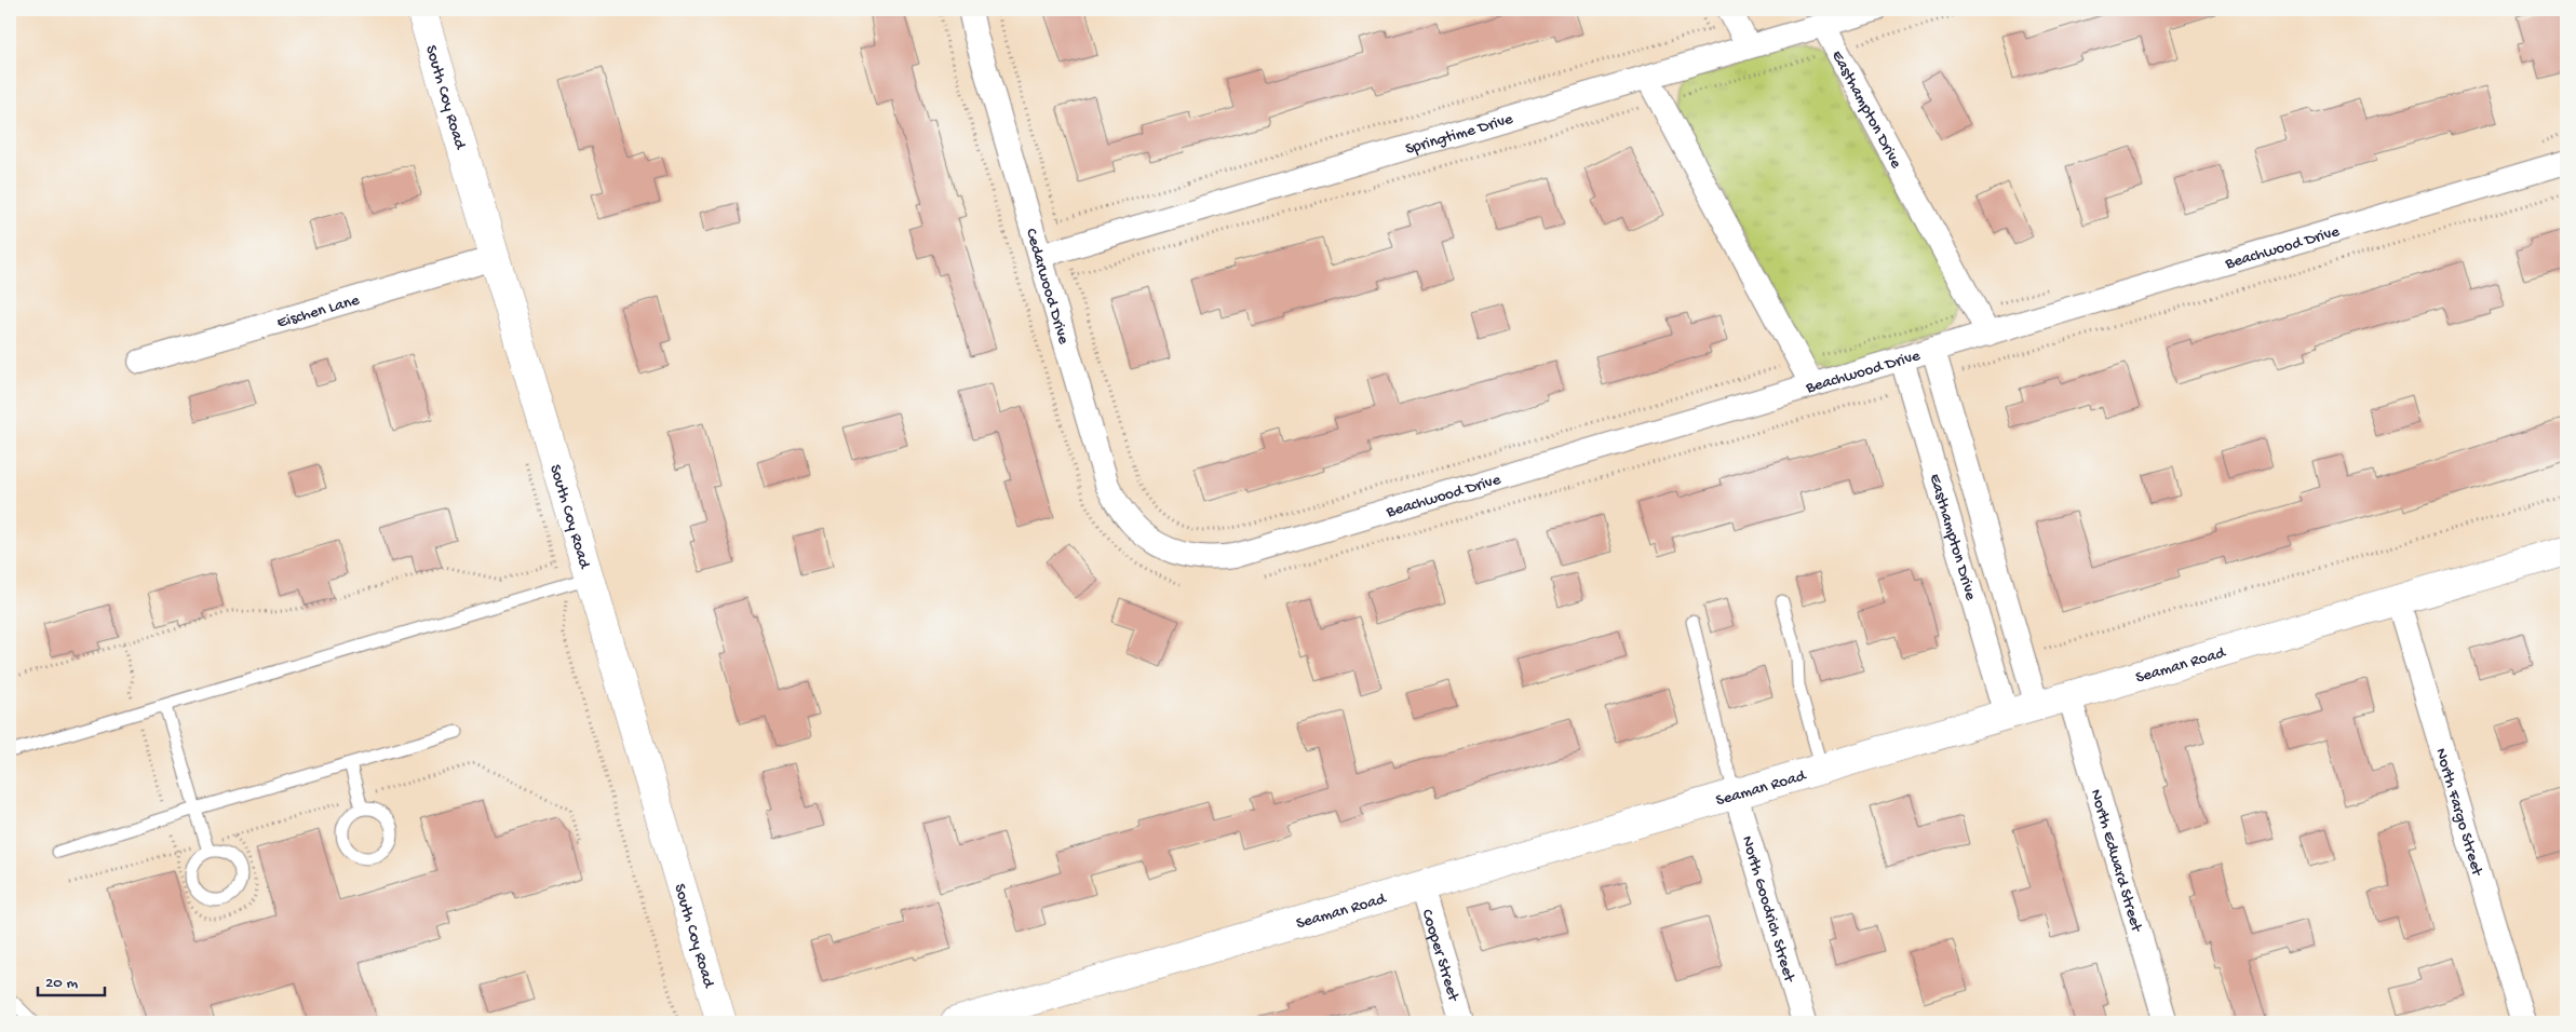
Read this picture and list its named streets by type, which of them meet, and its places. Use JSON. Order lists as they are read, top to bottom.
{
  "streets": {
    "street": [
      "South Coy Road",
      "Easthampton Drive",
      "Springtime Drive",
      "Beachwood Drive",
      "Cedarwood Drive",
      "Eischen Lane",
      "Seaman Road",
      "North Fargo Street",
      "North Edward Street",
      "North Goodrich Street",
      "Cooper Street"
    ]
  },
  "crossings": [
    ["South Coy Road", "Eischen Lane"],
    ["Easthampton Drive", "Springtime Drive"],
    ["Easthampton Drive", "Beachwood Drive"],
    ["Easthampton Drive", "Seaman Road"],
    ["Springtime Drive", "Cedarwood Drive"],
    ["Beachwood Drive", "Cedarwood Drive"],
    ["Seaman Road", "North Fargo Street"],
    ["Seaman Road", "North Edward Street"],
    ["Seaman Road", "North Goodrich Street"],
    ["Seaman Road", "Cooper Street"]
  ],
  "scale_bar": "20 m"
}
